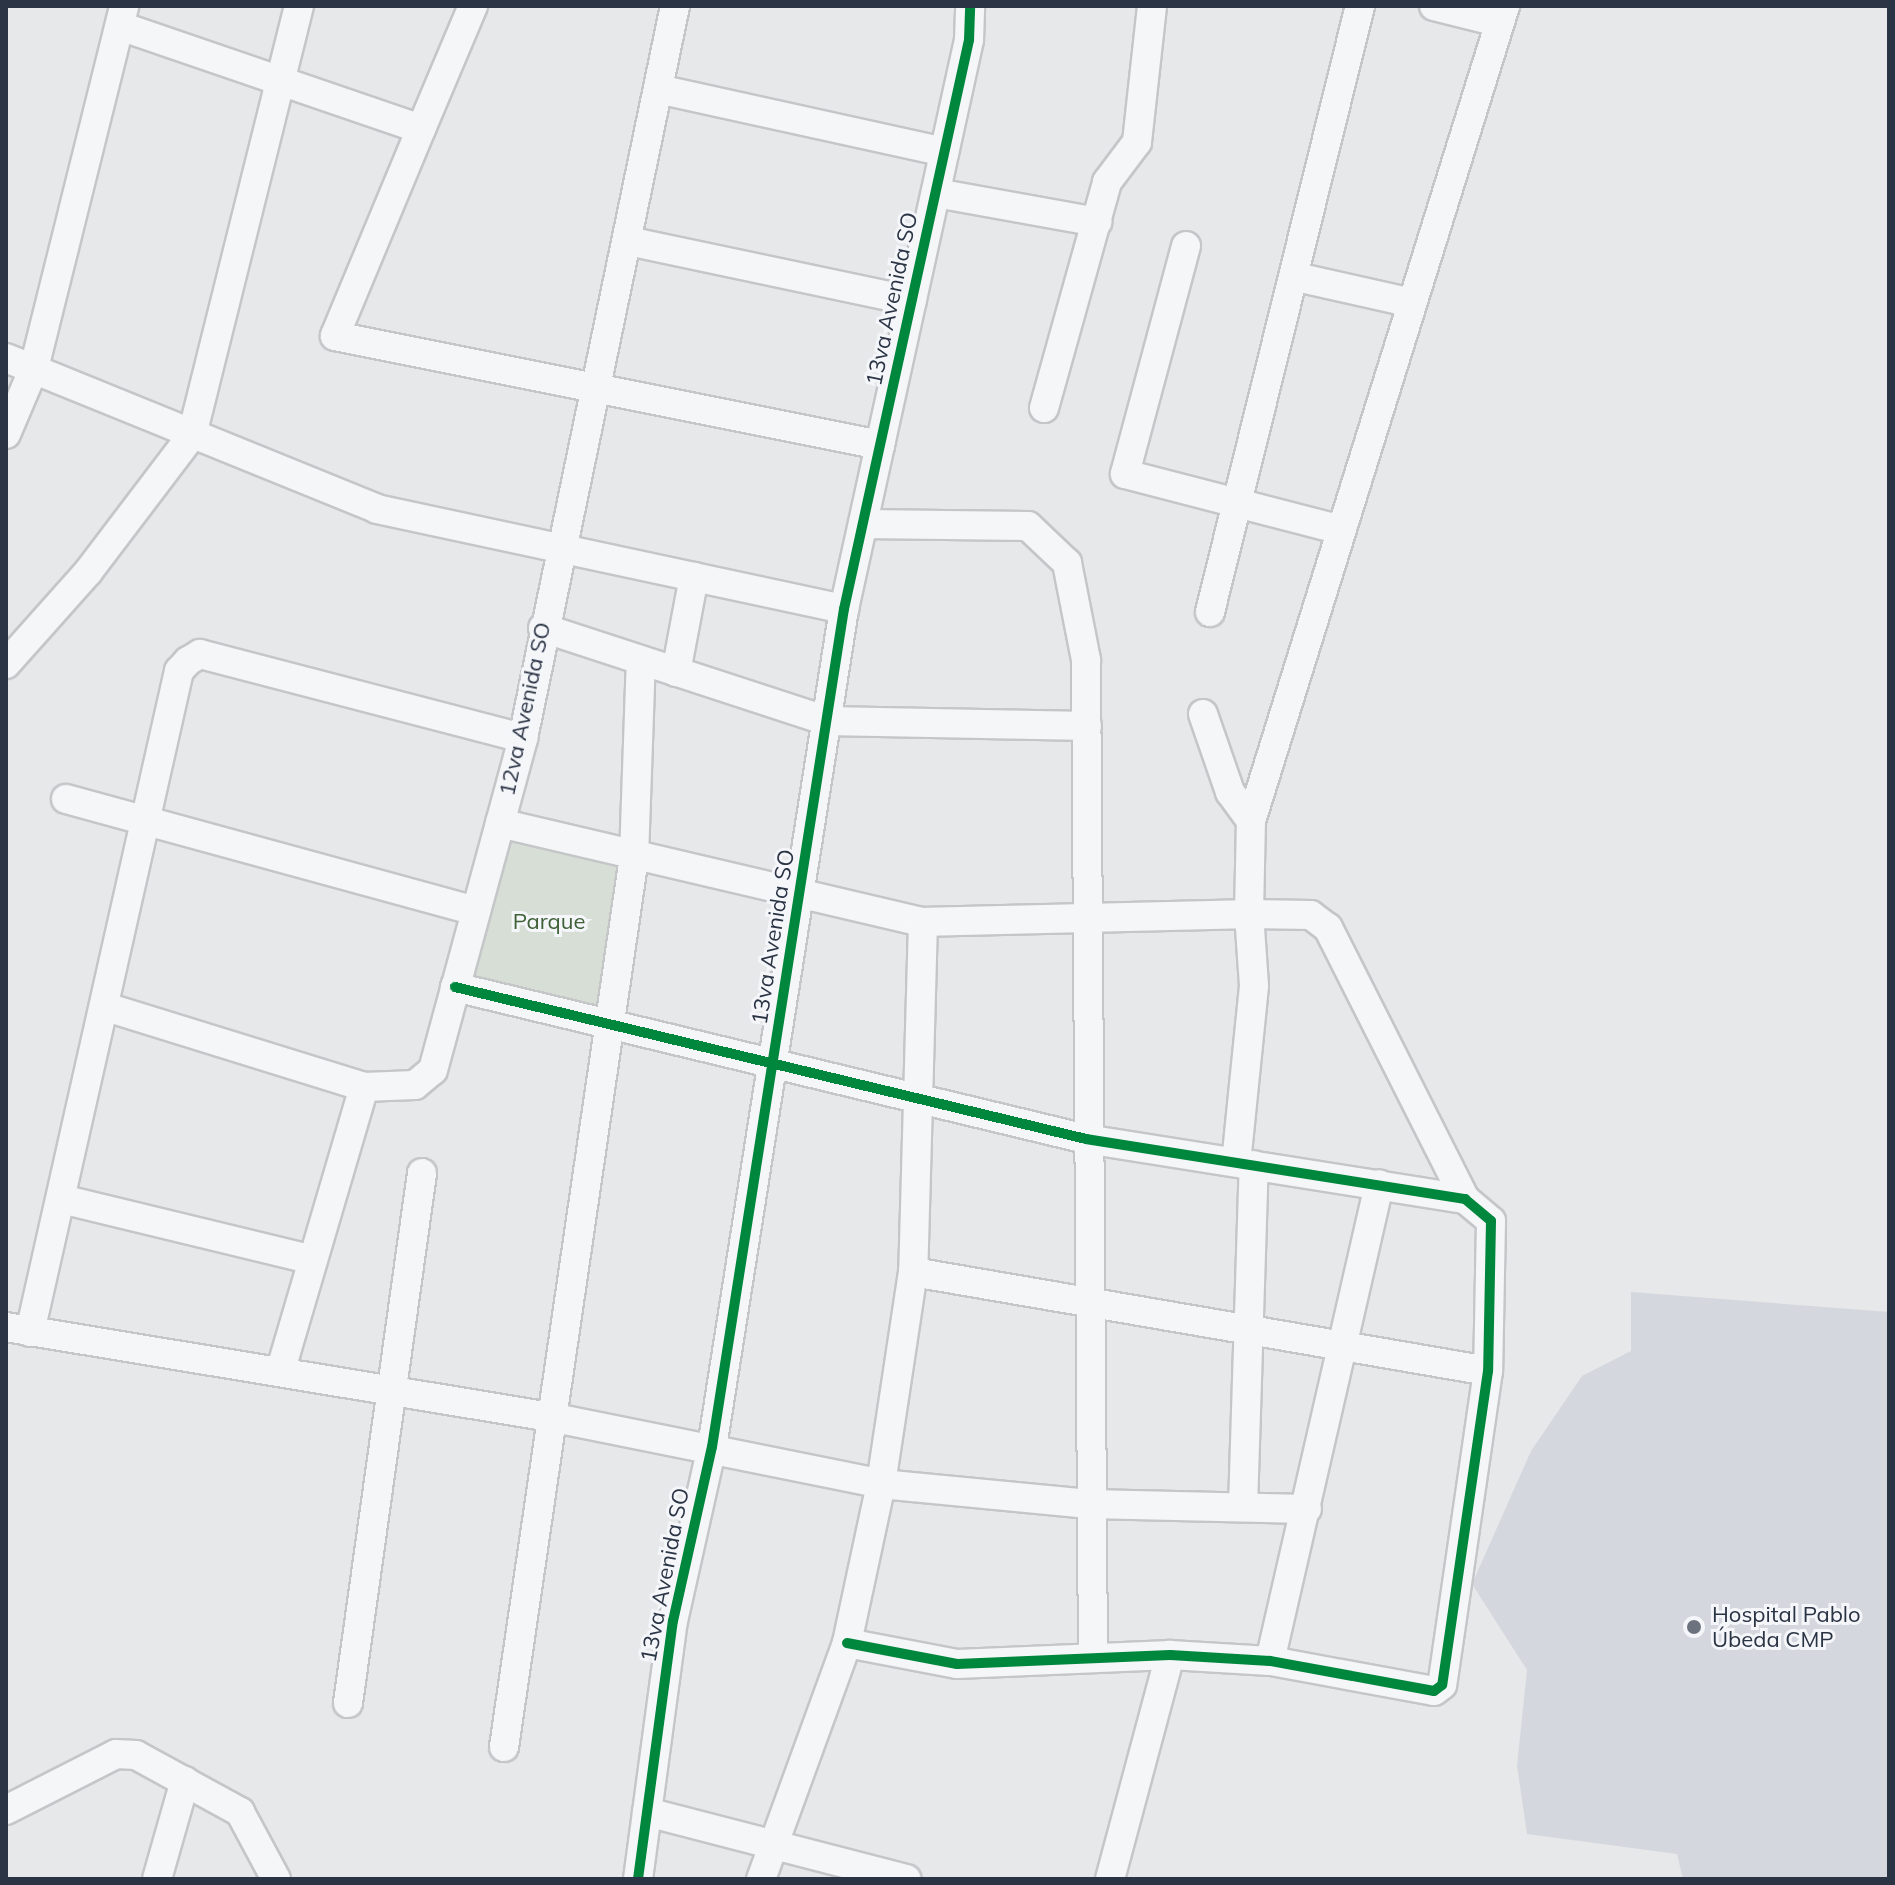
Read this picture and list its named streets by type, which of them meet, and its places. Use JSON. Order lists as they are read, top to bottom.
{
  "streets": {
    "street": ["13va Avenida SO", "12va Avenida SO"]
  },
  "parks": ["Parque"],
  "places": ["Hospital Pablo Úbeda CMP"]
}
